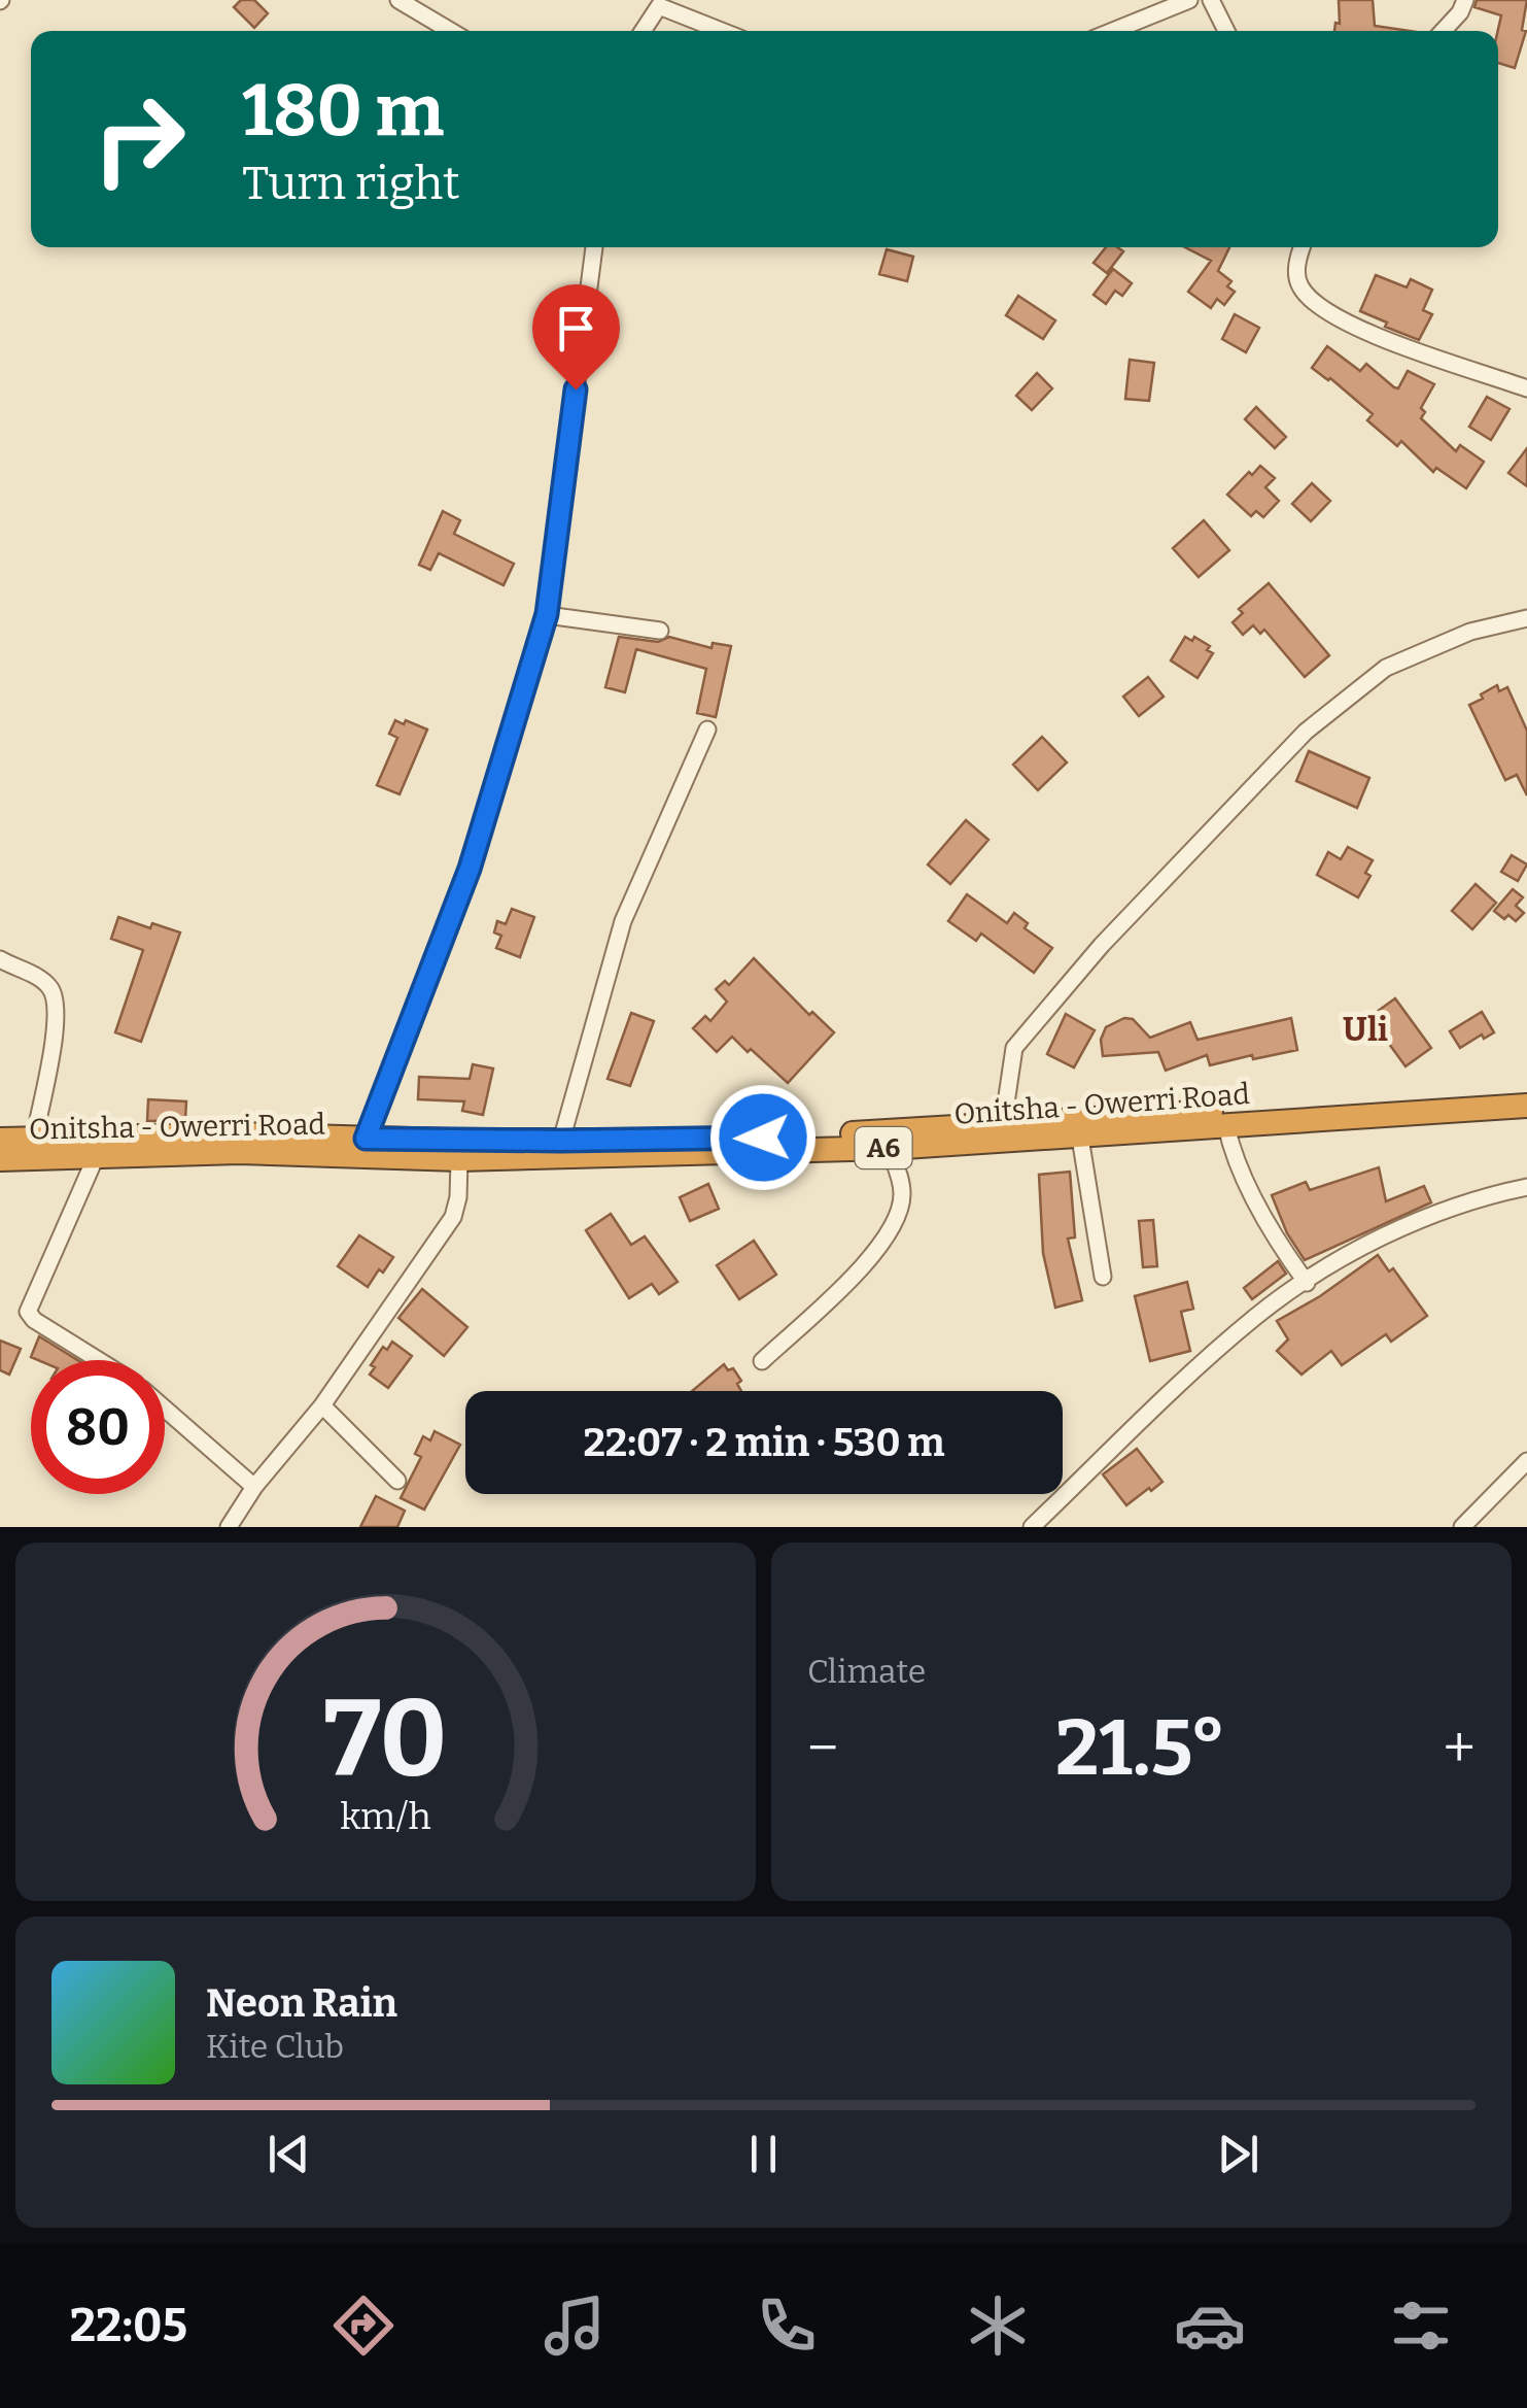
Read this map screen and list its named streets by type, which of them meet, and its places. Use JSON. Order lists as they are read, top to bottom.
{
  "streets": {
    "highway": ["Onitsha - Owerri Road", "A6"]
  },
  "districts": ["Uli"],
  "page": {
    "turn": ["180 m", "Turn right"],
    "limit": "80",
    "trip": "22:07 · 2 min · 530 m",
    "tile": "Climate",
    "heat": ["−", "21.5°", "+"],
    "song": ["Neon Rain", "Kite Club"],
    "tabs": "22:05",
    "gauge": ["70", "km/h"]
  }
}
